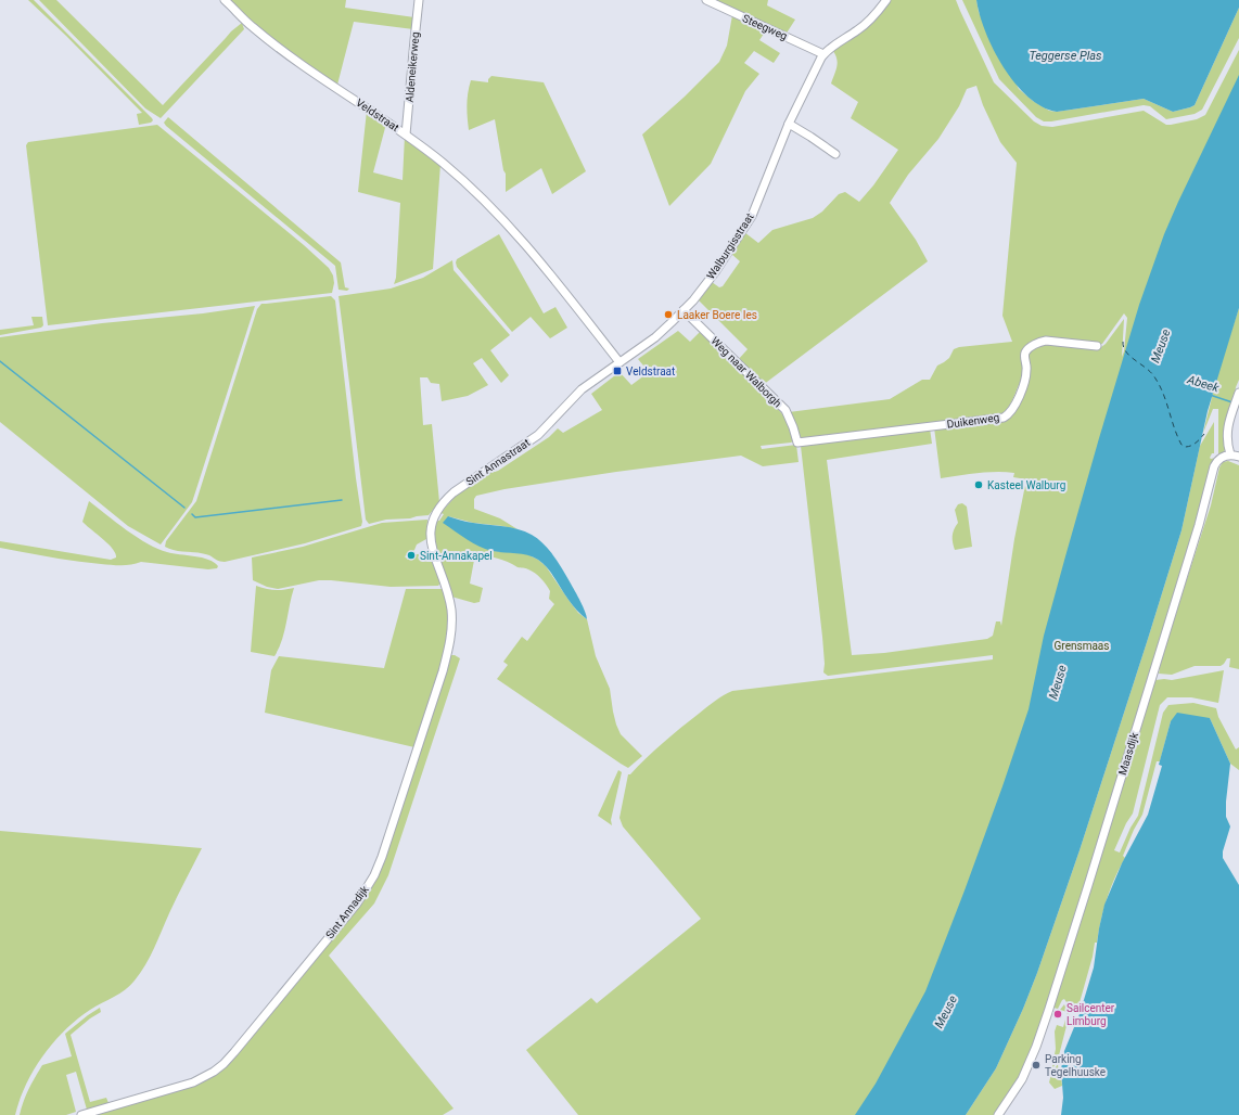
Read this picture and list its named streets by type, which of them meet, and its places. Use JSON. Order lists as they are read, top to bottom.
{
  "streets": {
    "street": [
      "Steegweg",
      "Aldeneikerweg",
      "Veldstraat",
      "Walburgisstraat",
      "Weg naar Walborgh",
      "Duikenweg",
      "Sint Annastraat",
      "Maasdijk",
      "Sint Annadijk"
    ]
  },
  "crossings": [
    ["Steegweg", "Walburgisstraat"],
    ["Aldeneikerweg", "Veldstraat"],
    ["Veldstraat", "Walburgisstraat"],
    ["Veldstraat", "Sint Annastraat"],
    ["Walburgisstraat", "Weg naar Walborgh"],
    ["Walburgisstraat", "Sint Annastraat"],
    ["Weg naar Walborgh", "Duikenweg"],
    ["Sint Annastraat", "Sint Annadijk"]
  ],
  "water": ["Teggerse Plas", "Meuse", "Abeek"],
  "parks": ["Grensmaas"],
  "places": {
    "other": [
      "Laaker Boere Ies",
      "Kasteel Walburg",
      "Sint-Annakapel",
      "Sailcenter Limburg",
      "Parking Tegelhuuske"
    ],
    "transit": ["Veldstraat"]
  }
}
